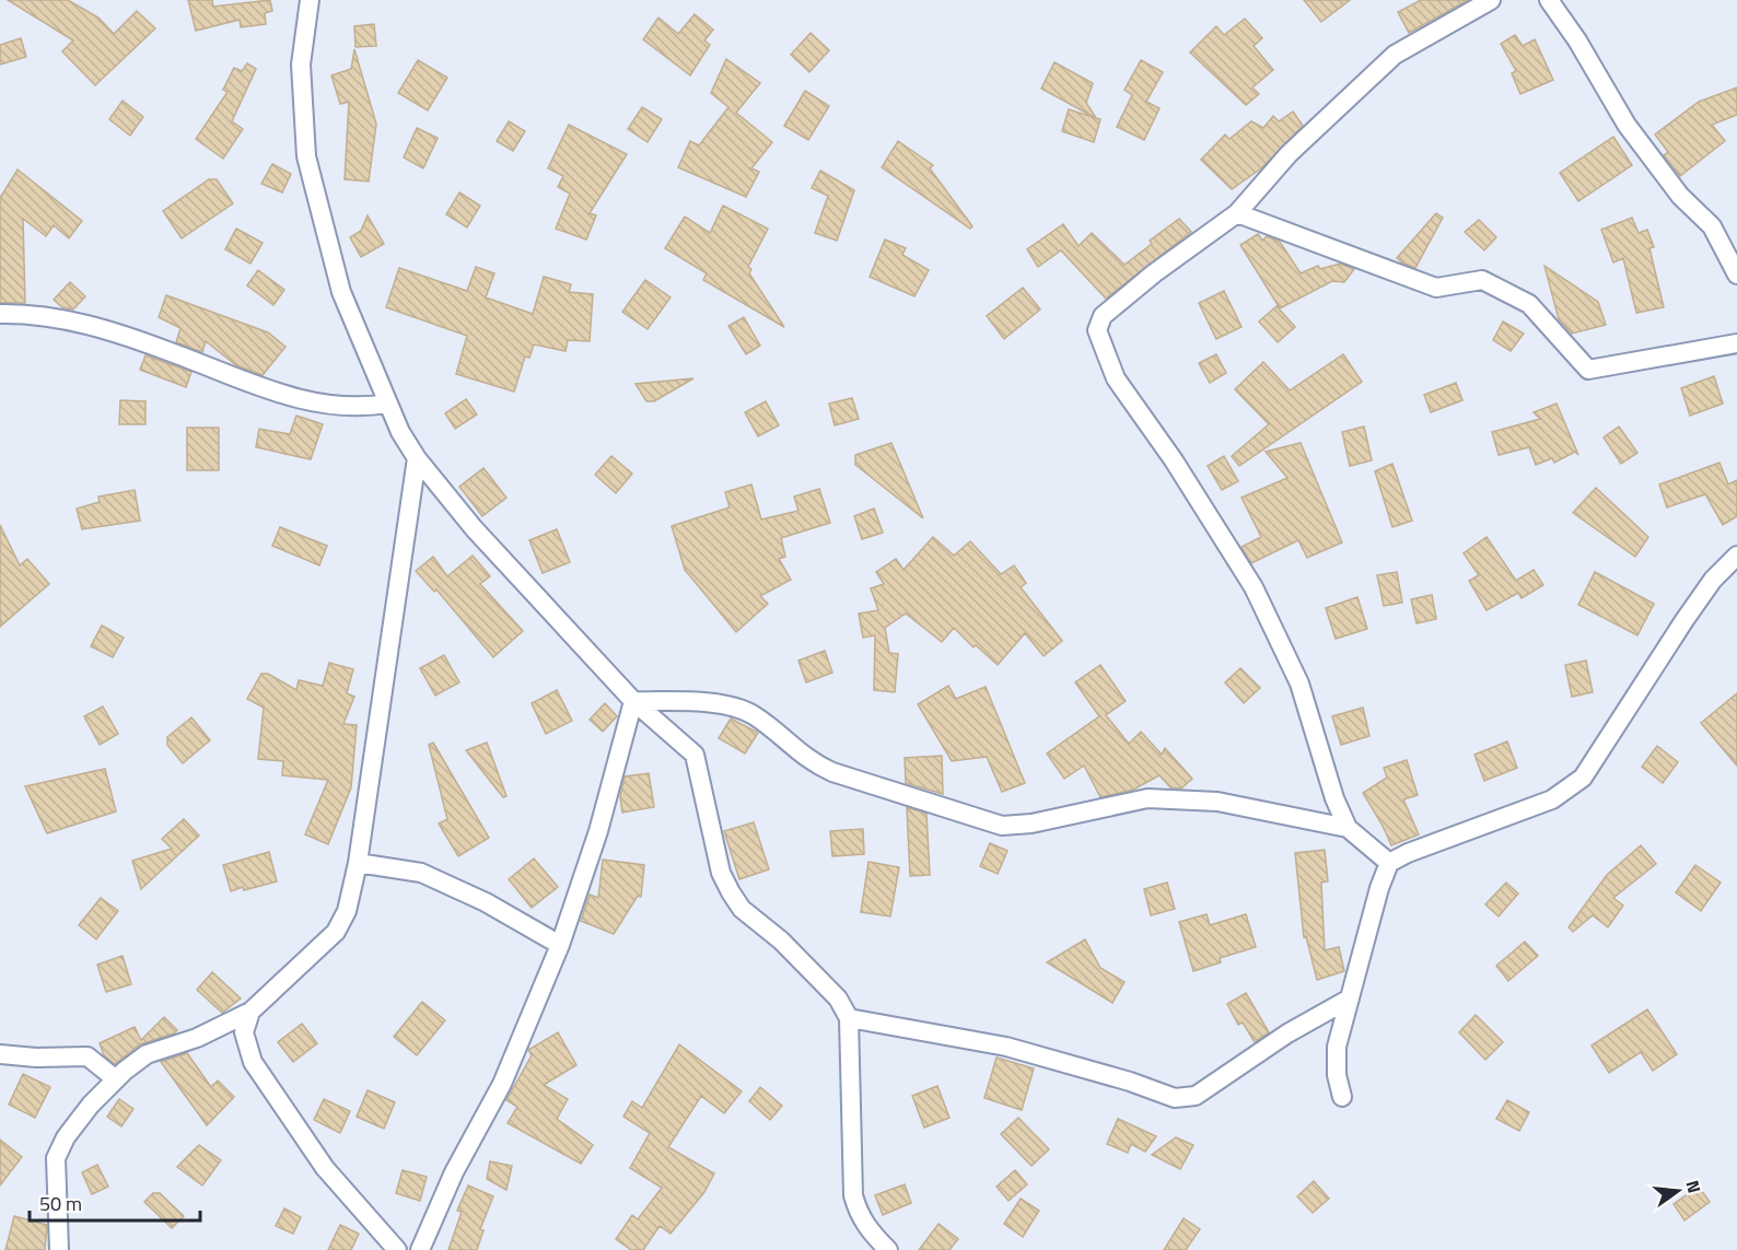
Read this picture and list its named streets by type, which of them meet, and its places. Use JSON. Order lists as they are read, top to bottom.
{
  "scale_bar": "50 m",
  "north": "right"
}
